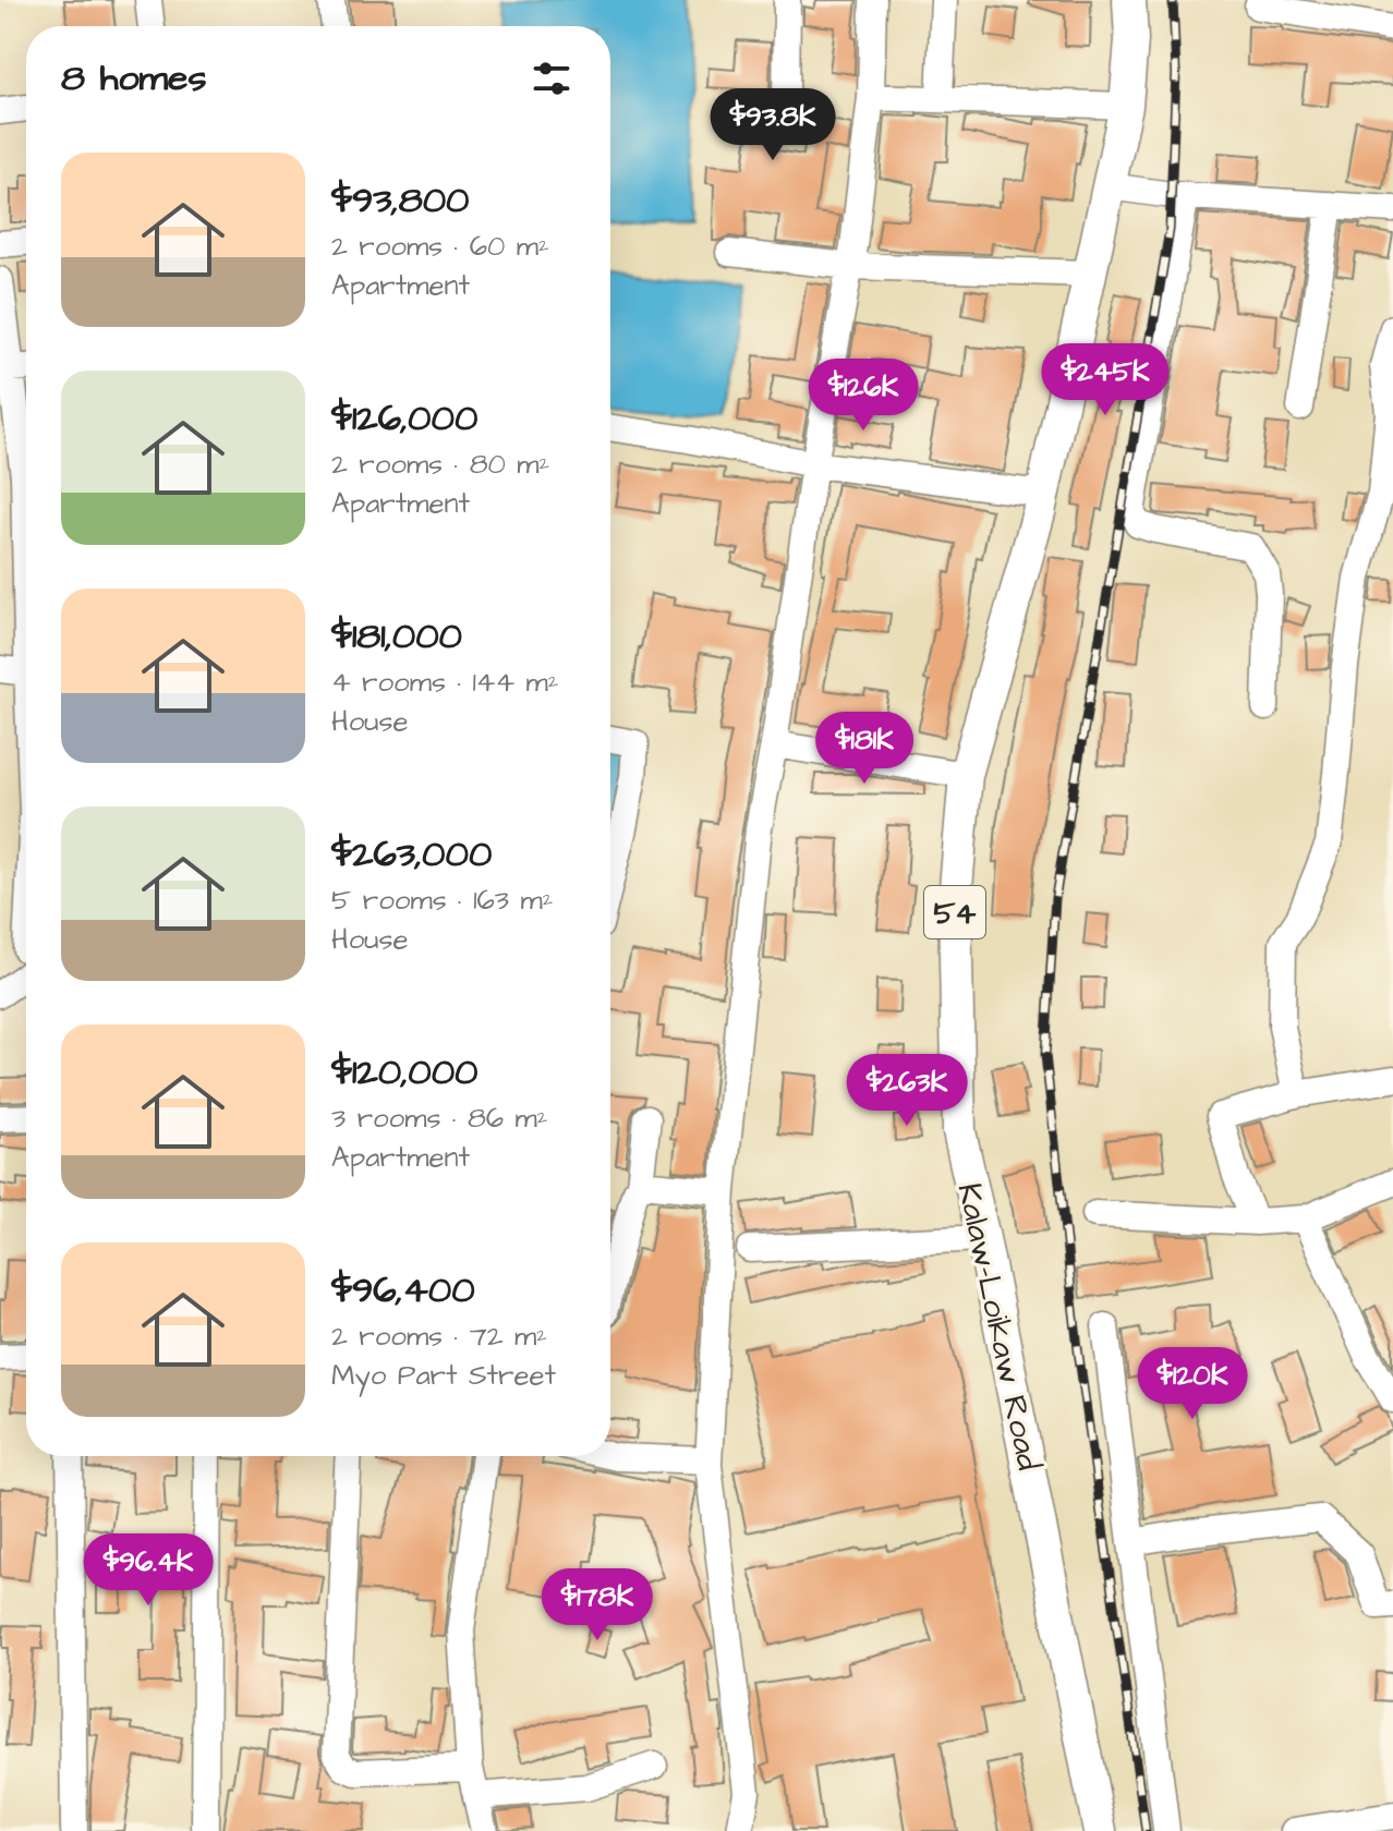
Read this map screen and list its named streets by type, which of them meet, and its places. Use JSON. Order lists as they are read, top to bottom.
{
  "streets": {
    "main road": ["54", "Kalaw-Loikaw Road"]
  },
  "page": {
    "heading": "8 homes",
    "price": [
      "$93.8K",
      "$245K",
      "$126K",
      "$181K",
      "$263K",
      "$120K",
      "$96.4K",
      "$178K"
    ],
    "list": [
      {
        "name": "$93,800",
        "note": "2 rooms · 60 m² · Apartment"
      },
      {
        "name": "$126,000",
        "note": "2 rooms · 80 m² · Apartment"
      },
      {
        "name": "$181,000",
        "note": "4 rooms · 144 m² · House"
      },
      {
        "name": "$263,000",
        "note": "5 rooms · 163 m² · House"
      },
      {
        "name": "$120,000",
        "note": "3 rooms · 86 m² · Apartment"
      },
      {
        "name": "$96,400",
        "note": "2 rooms · 72 m² · Myo Part Street"
      }
    ]
  }
}
